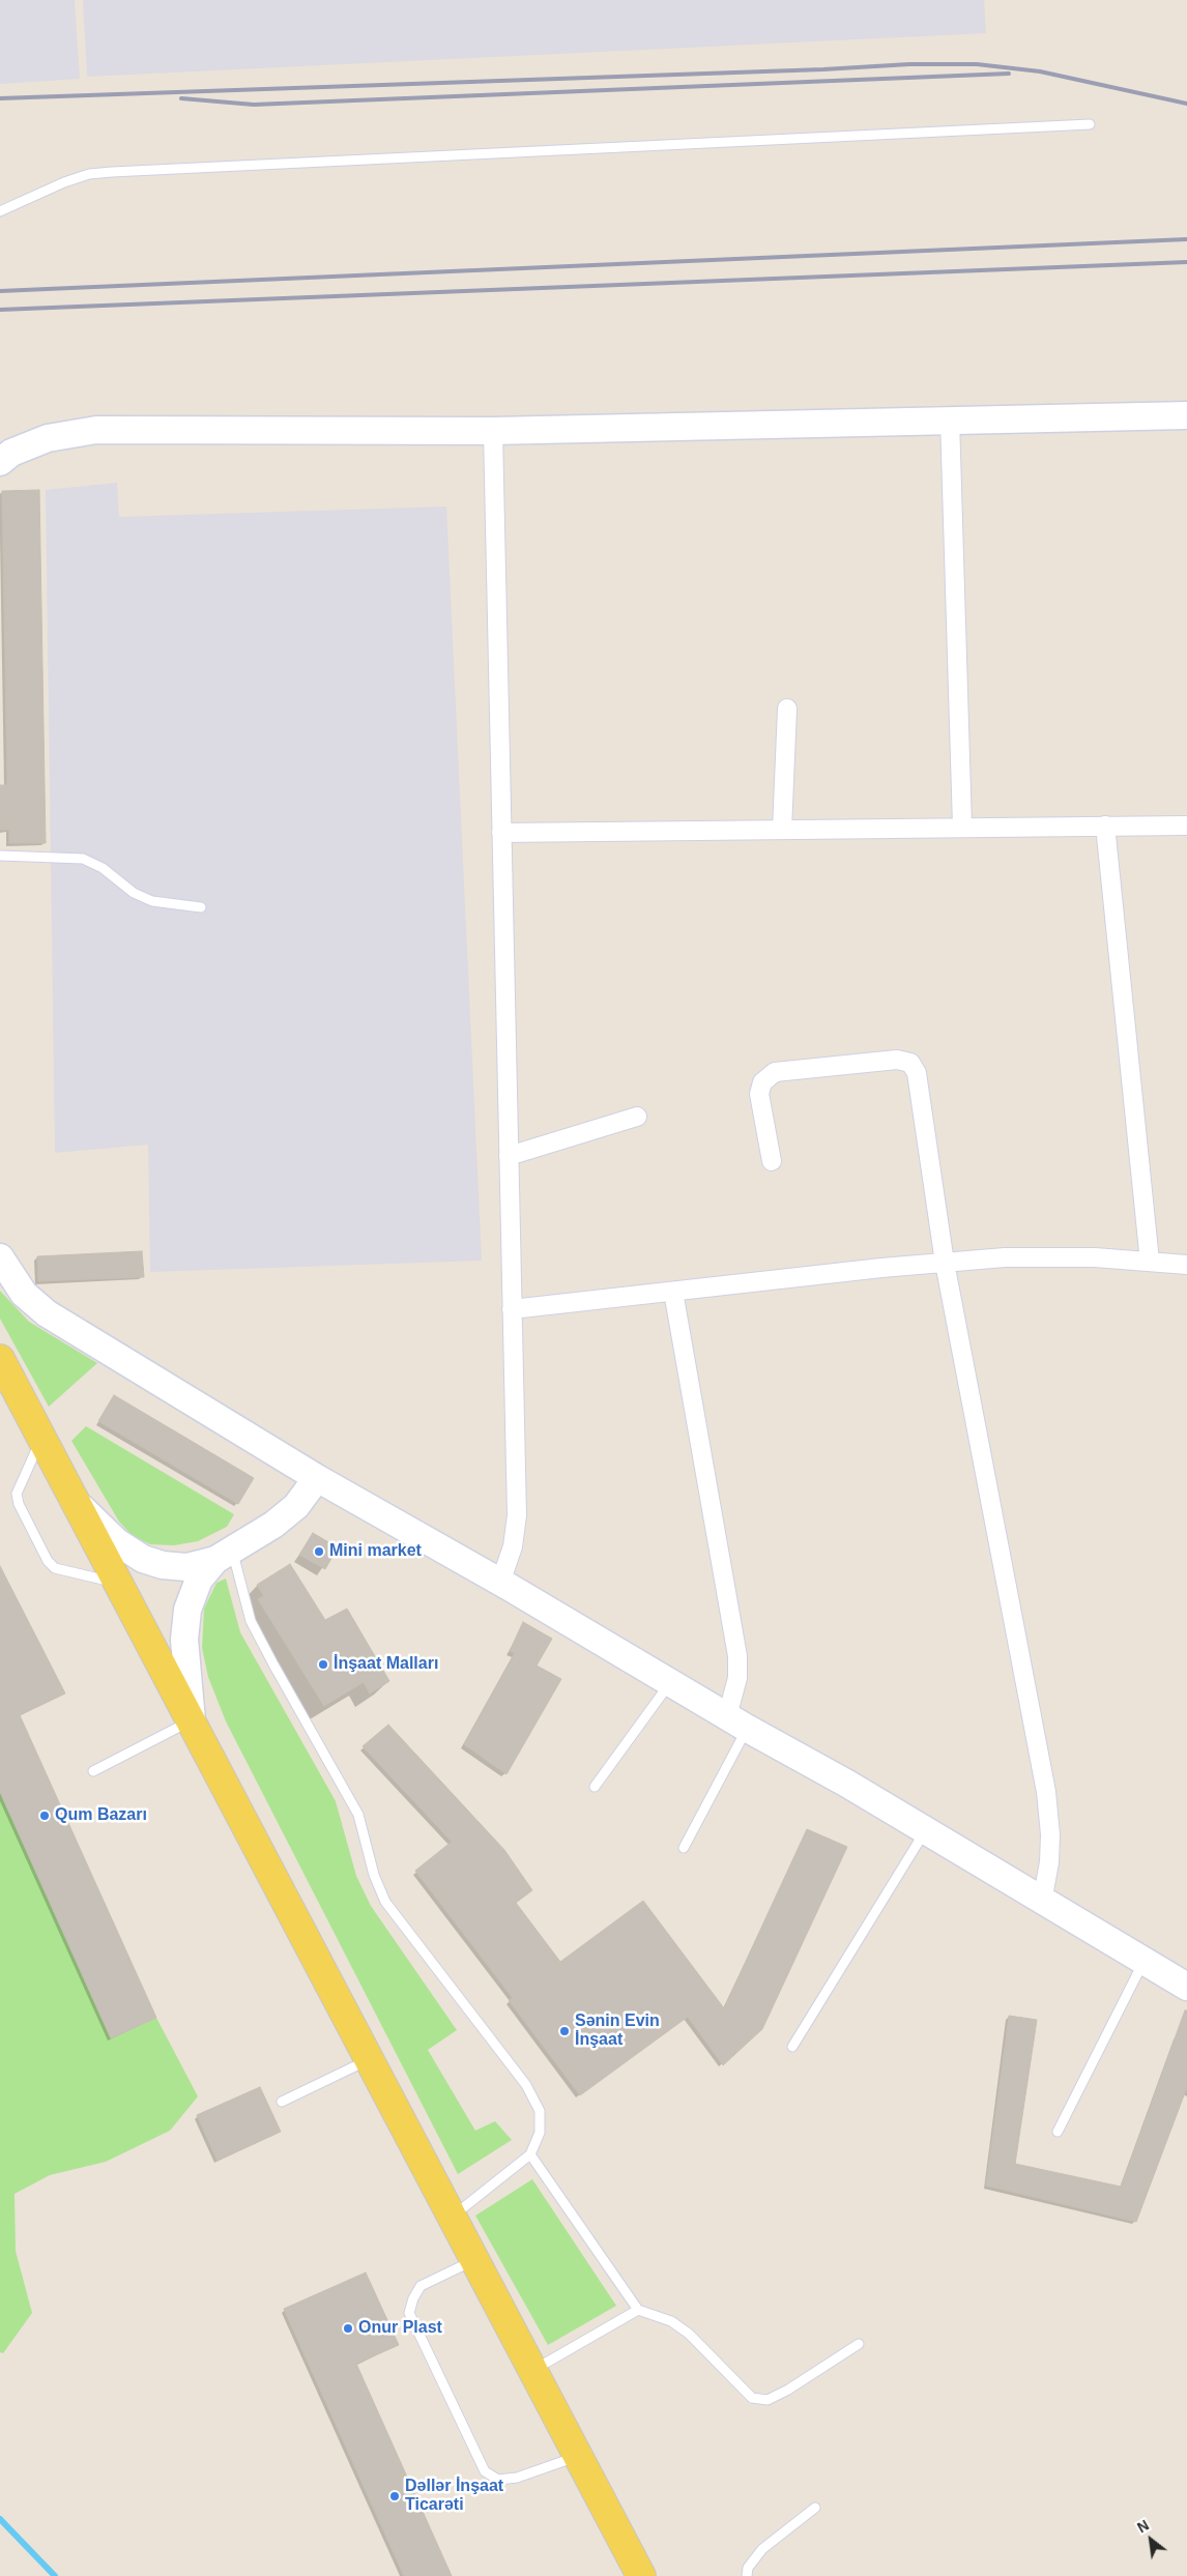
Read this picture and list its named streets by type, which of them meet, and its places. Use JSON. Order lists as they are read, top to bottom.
{
  "places": [
    "Mini market",
    "İnşaat Malları",
    "Qum Bazarı",
    "Sənin Evin İnşaat",
    "Onur Plast",
    "Dəllər İnşaat Ticarəti"
  ],
  "north": "top left"
}
